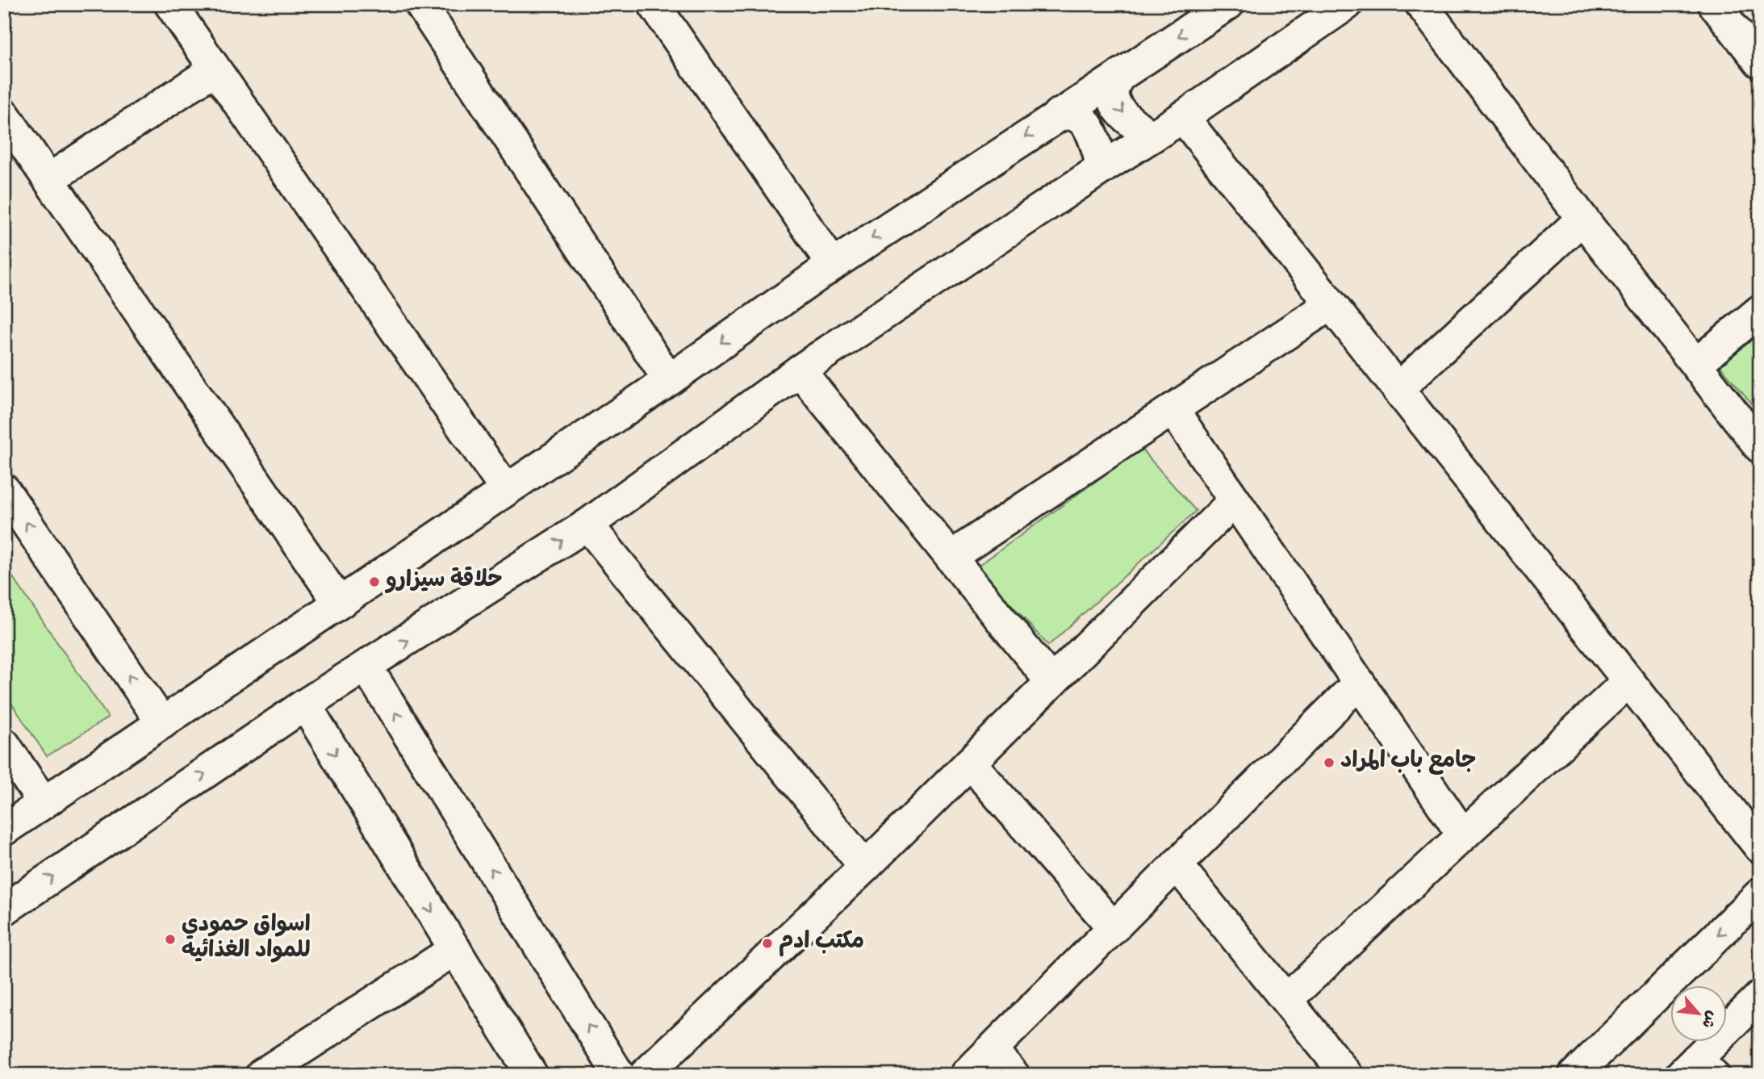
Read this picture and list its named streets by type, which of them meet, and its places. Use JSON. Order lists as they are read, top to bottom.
{
  "places": [
    "حلاقة سيزارو",
    "جامع باب المراد",
    "اسواق حمودي للمواد الغذائيه",
    "مكتب ادم"
  ],
  "north": "bottom right"
}
